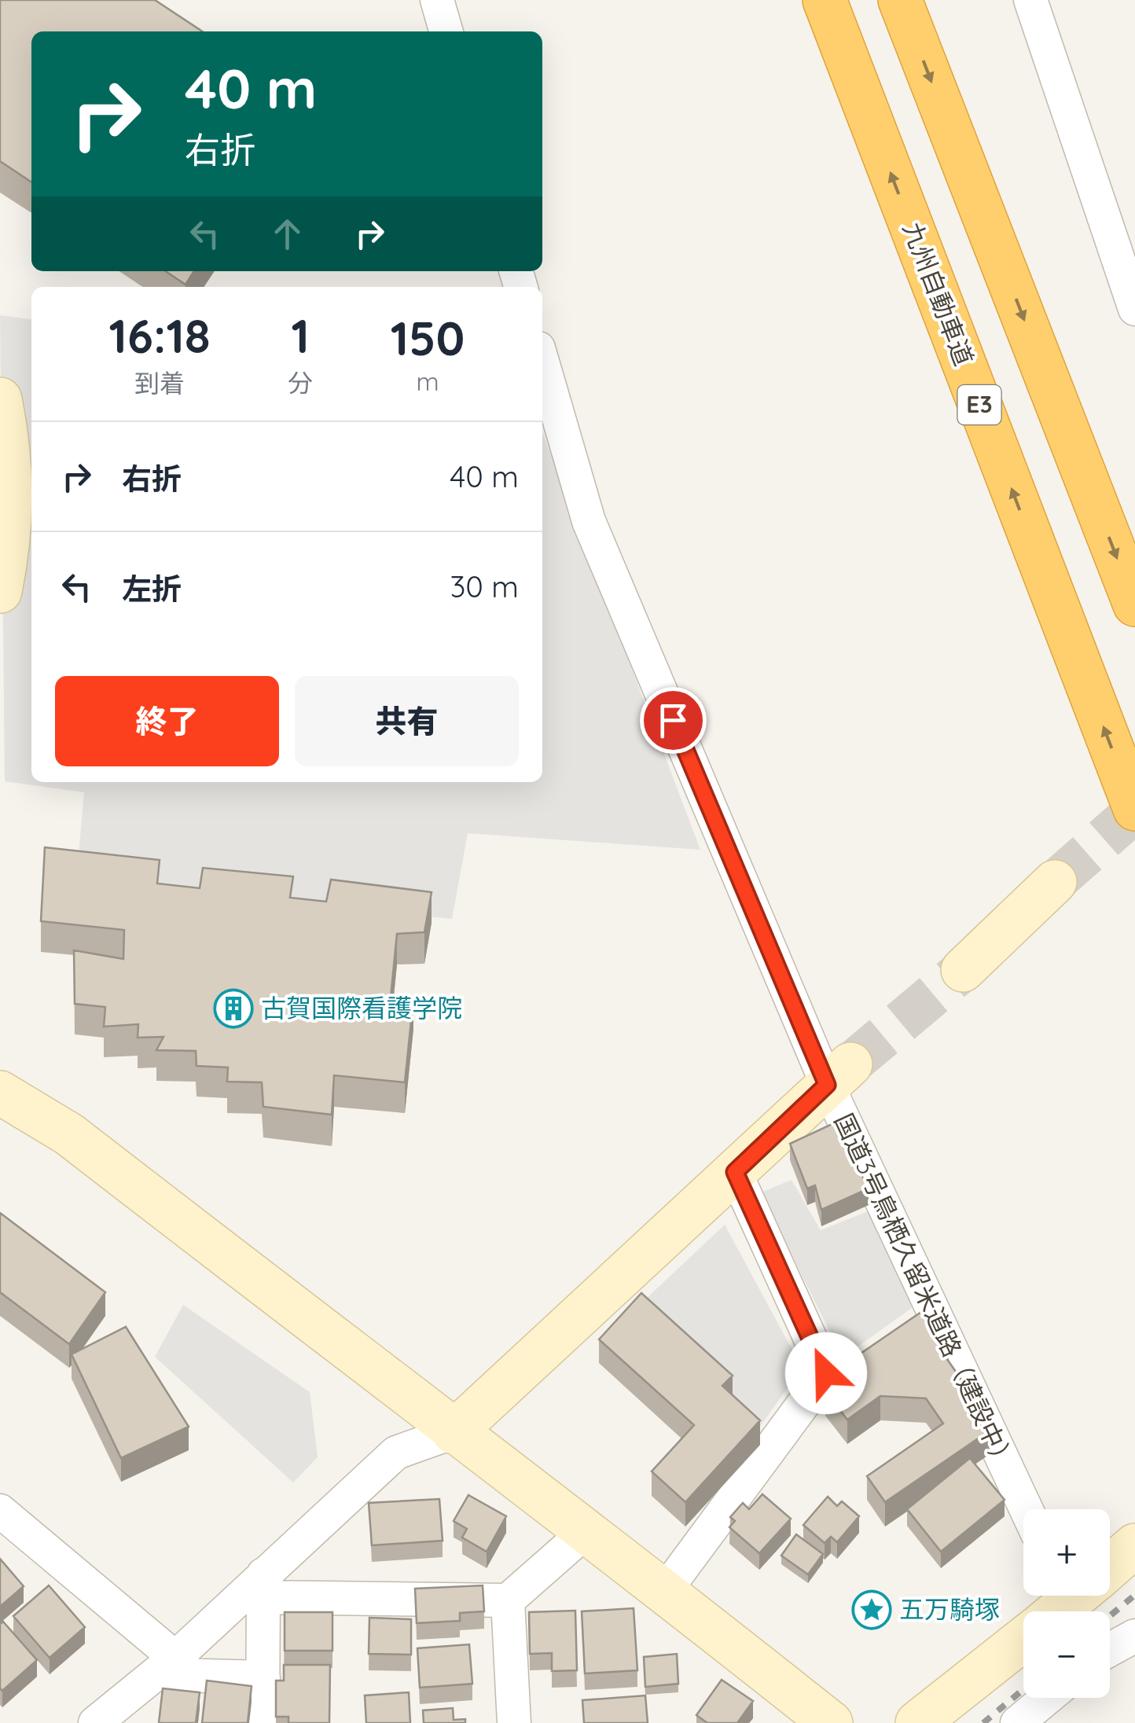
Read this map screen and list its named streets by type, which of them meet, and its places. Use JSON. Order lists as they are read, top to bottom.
{
  "streets": {
    "highway": ["九州自動車道", "E3"],
    "street": ["国道3号鳥栖久留米道路（建設中）"]
  },
  "places": {
    "building": ["古賀国際看護学院"],
    "place": ["五万騎塚"]
  },
  "page": {
    "turn": ["40 m", "右折"],
    "eta": [
      "16:18",
      "到着",
      "1",
      "分",
      "150",
      "m"
    ],
    "list": [
      {
        "name": "右折",
        "value": "40 m"
      },
      {
        "name": "左折",
        "value": "30 m"
      }
    ],
    "buttons": ["終了", "共有"],
    "map_buttons": ["+", "−"]
  }
}
